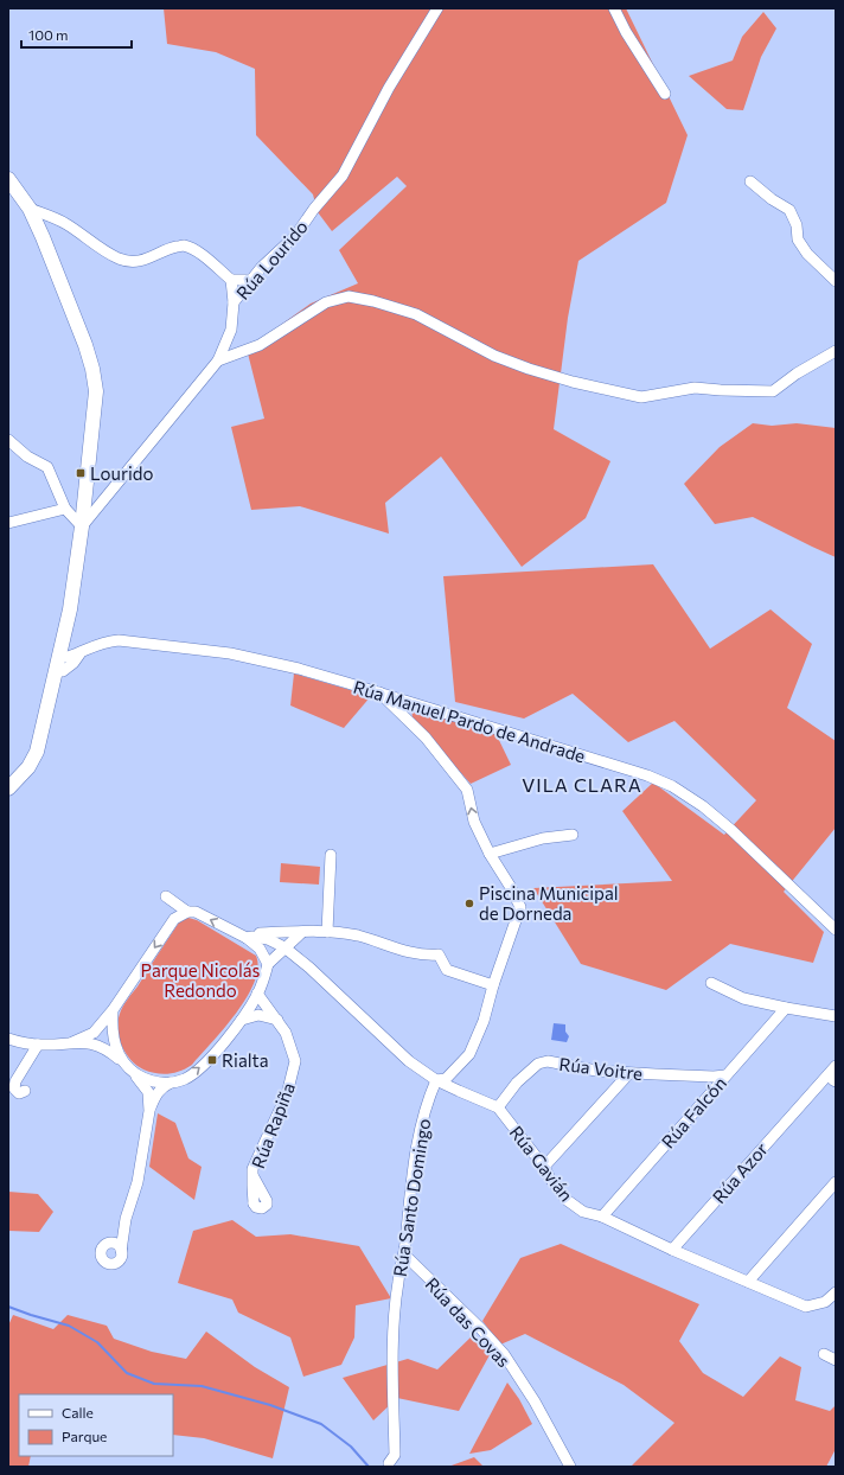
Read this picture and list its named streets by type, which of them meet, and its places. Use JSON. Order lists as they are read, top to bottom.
{
  "streets": {
    "street": [
      "Rúa Lourido",
      "Rúa Manuel Pardo de Andrade",
      "Rúa Voitre",
      "Rúa Falcón",
      "Rúa Rapiña",
      "Rúa Gavián",
      "Rúa Azor",
      "Rúa Santo Domingo",
      "Rúa das Covas"
    ]
  },
  "crossings": [
    ["Rúa Voitre", "Rúa Falcón"],
    ["Rúa Voitre", "Rúa Gavián"],
    ["Rúa Falcón", "Rúa Gavián"],
    ["Rúa Rapiña", "Rúa Gavián"],
    ["Rúa Gavián", "Rúa Azor"],
    ["Rúa Gavián", "Rúa Santo Domingo"],
    ["Rúa Santo Domingo", "Rúa das Covas"]
  ],
  "districts": ["VILA CLARA"],
  "parks": ["Parque Nicolás Redondo"],
  "places": {
    "transit": ["Lourido", "Rialta"],
    "other": ["Piscina Municipal de Dorneda"]
  },
  "legend": ["Calle", "Parque"],
  "scale_bar": "100 m"
}
